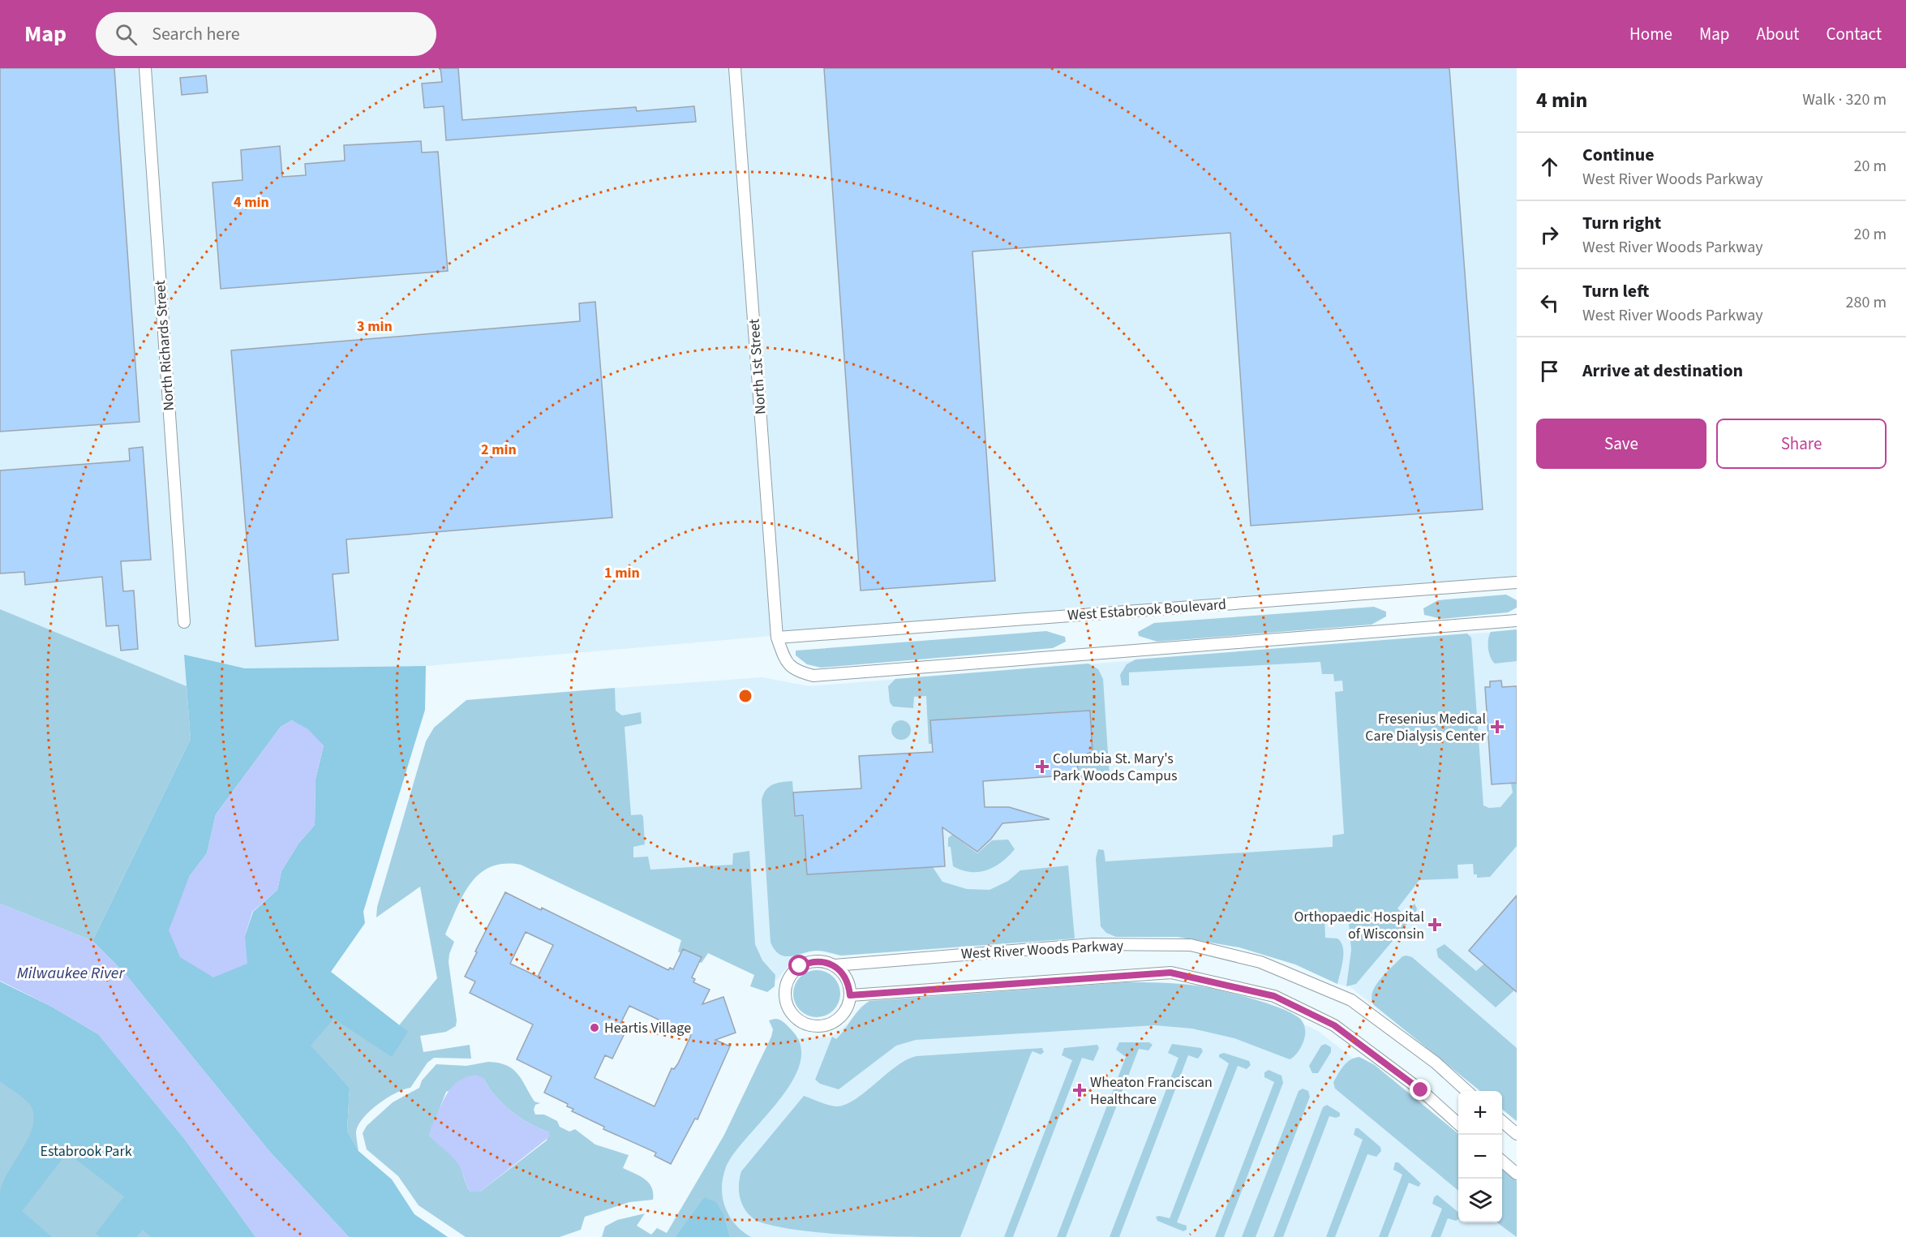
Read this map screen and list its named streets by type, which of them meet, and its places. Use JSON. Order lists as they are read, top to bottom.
{
  "streets": {
    "street": [
      "North Richards Street",
      "North 1st Street",
      "West Estabrook Boulevard",
      "West River Woods Parkway"
    ]
  },
  "crossings": [
    ["North 1st Street", "West Estabrook Boulevard"]
  ],
  "water": ["Milwaukee River"],
  "parks": ["Estabrook Park"],
  "places": {
    "health": [
      "Fresenius Medical Care Dialysis Center",
      "Columbia St. Mary's Park Woods Campus",
      "Orthopaedic Hospital of Wisconsin",
      "Wheaton Franciscan Healthcare"
    ],
    "other": ["Heartis Village"]
  },
  "page": {
    "header": "Map",
    "search": "Search here",
    "nav": [
      "Home",
      "Map",
      "About",
      "Contact"
    ],
    "heading": ["4 min", "Walk · 320 m"],
    "list": [
      ["Continue", "West River Woods Parkway", "20 m"],
      ["Turn right", "West River Woods Parkway", "20 m"],
      ["Turn left", "West River Woods Parkway", "280 m"],
      "Arrive at destination"
    ],
    "buttons": ["Save", "Share"],
    "map_buttons": ["+", "−"]
  },
  "rings": [
    "4 min",
    "3 min",
    "2 min",
    "1 min"
  ]
}
